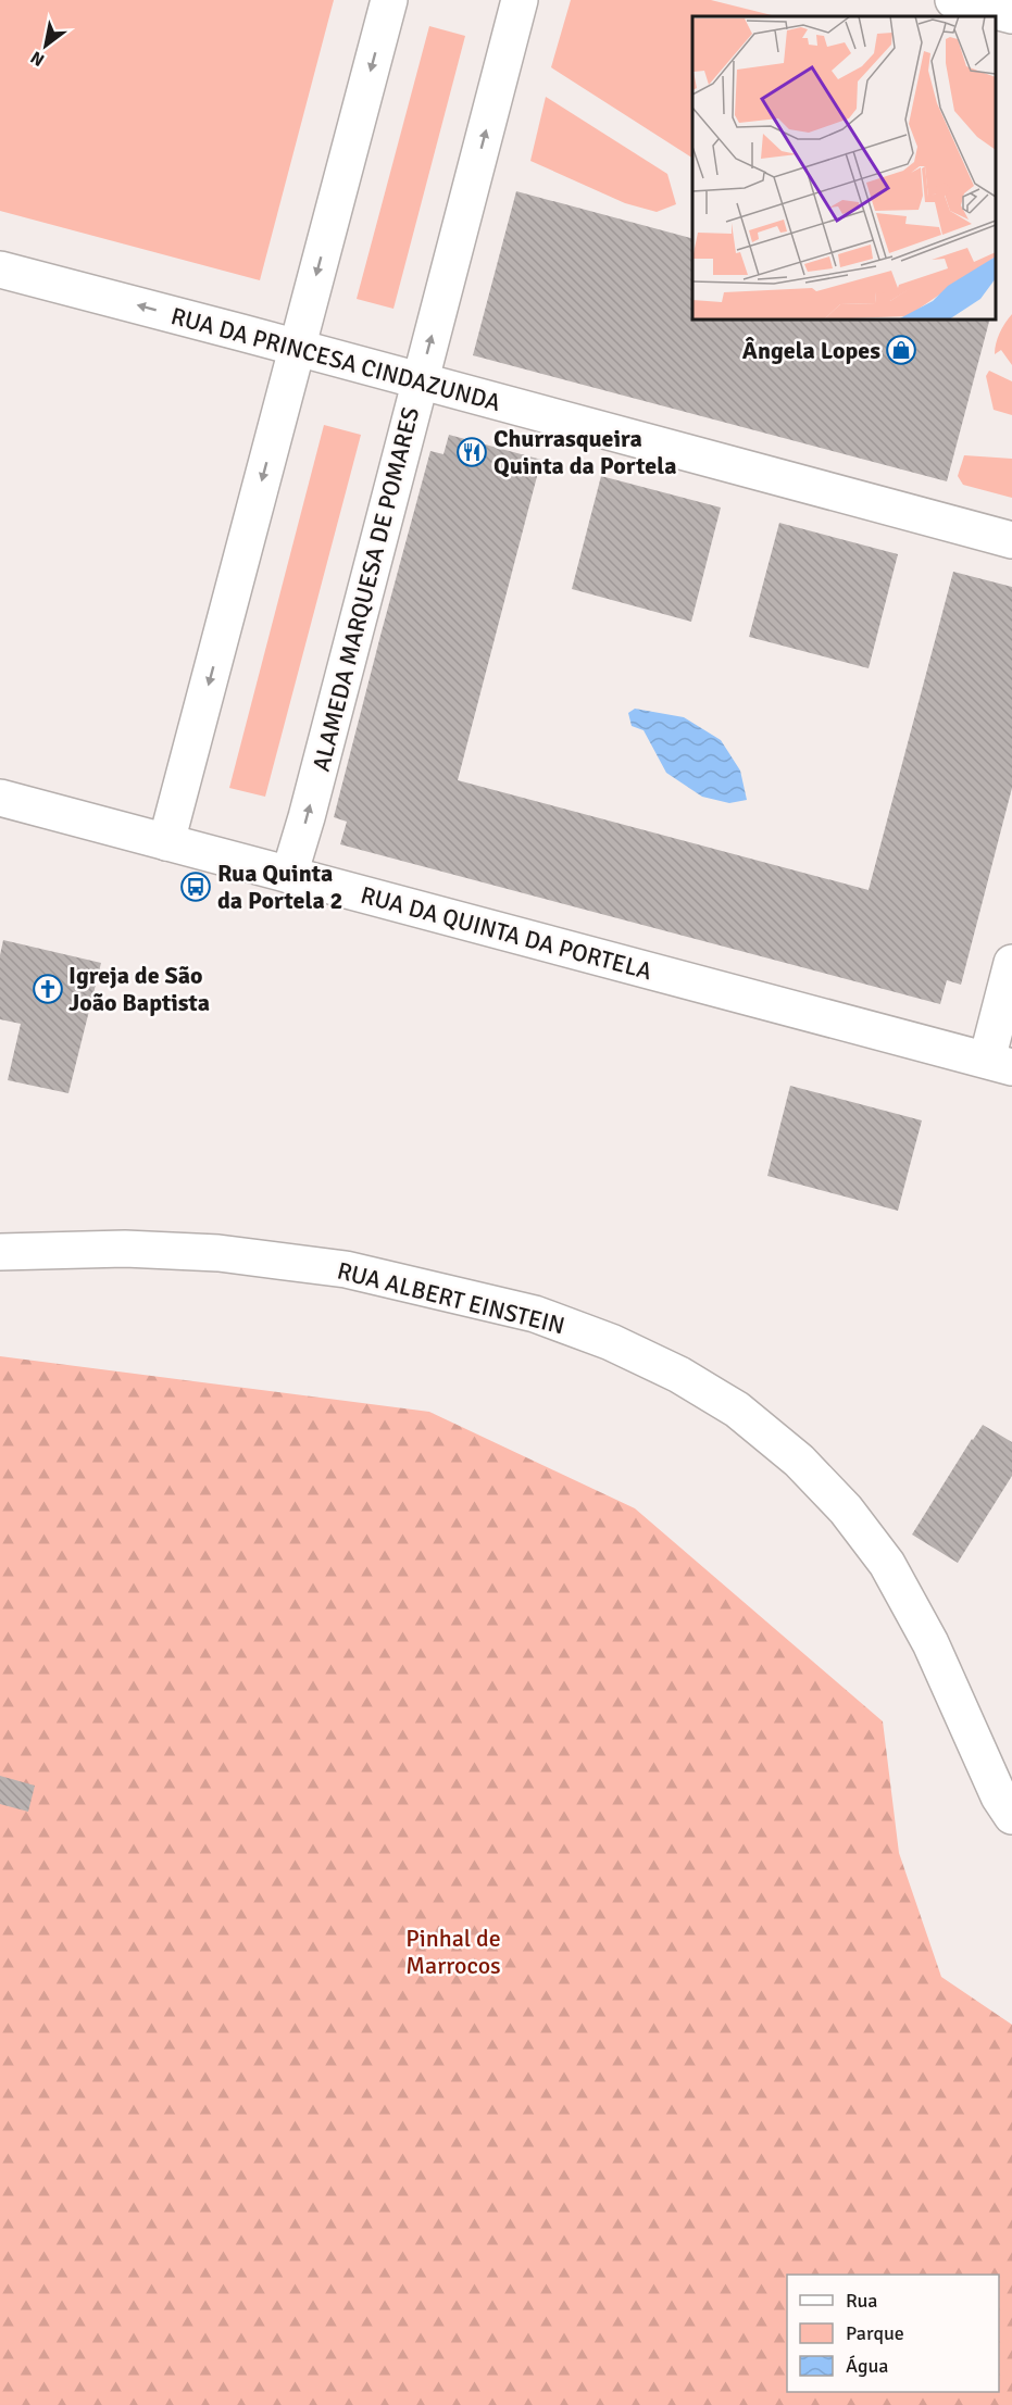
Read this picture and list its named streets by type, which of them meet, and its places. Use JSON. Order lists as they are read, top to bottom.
{
  "streets": {
    "street": [
      "RUA DA PRINCESA CINDAZUNDA",
      "ALAMEDA MARQUESA DE POMARES",
      "RUA DA QUINTA DA PORTELA",
      "RUA ALBERT EINSTEIN"
    ]
  },
  "crossings": [
    ["RUA DA PRINCESA CINDAZUNDA", "ALAMEDA MARQUESA DE POMARES"],
    ["ALAMEDA MARQUESA DE POMARES", "RUA DA QUINTA DA PORTELA"]
  ],
  "parks": ["Pinhal de Marrocos"],
  "places": {
    "shop": ["Ângela Lopes"],
    "restaurant": ["Churrasqueira Quinta da Portela"],
    "bus stop": ["Rua Quinta da Portela 2"],
    "church": ["Igreja de São João Baptista"]
  },
  "legend": ["Rua", "Parque", "Água"],
  "north": "bottom left"
}
